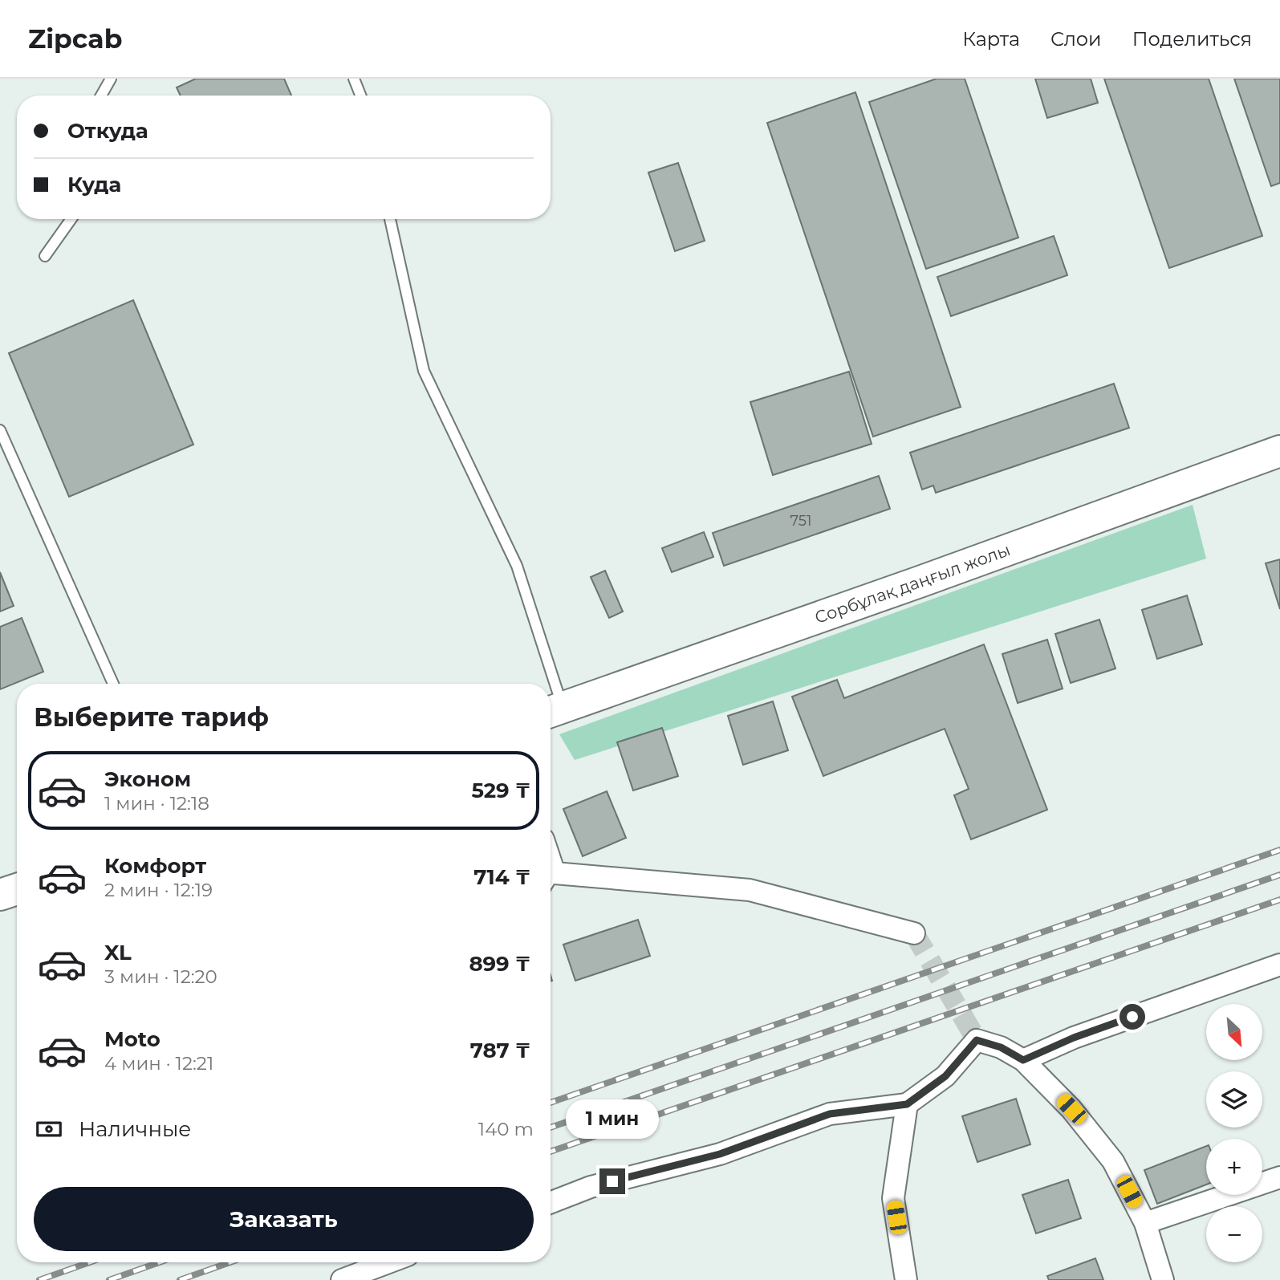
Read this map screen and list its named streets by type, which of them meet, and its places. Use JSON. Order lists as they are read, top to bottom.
{
  "streets": {
    "main road": ["Сорбұлақ даңғыл жолы"]
  },
  "house_numbers": ["751"],
  "north": "bottom right",
  "page": {
    "header": "Zipcab",
    "nav": ["Карта", "Слои", "Поделиться"],
    "banner": ["Откуда", "Куда"],
    "heading": "Выберите тариф",
    "list": [
      {
        "name": "Эконом",
        "note": "1 мин · 12:18",
        "value": "529 ₸"
      },
      {
        "name": "Комфорт",
        "note": "2 мин · 12:19",
        "value": "714 ₸"
      },
      {
        "name": "XL",
        "note": "3 мин · 12:20",
        "value": "899 ₸"
      },
      {
        "name": "Moto",
        "note": "4 мин · 12:21",
        "value": "787 ₸"
      }
    ],
    "map_buttons": ["+", "−"],
    "pay": ["Наличные", "140 m"],
    "bubble": "1 мин",
    "buttons": "Заказать"
  }
}
